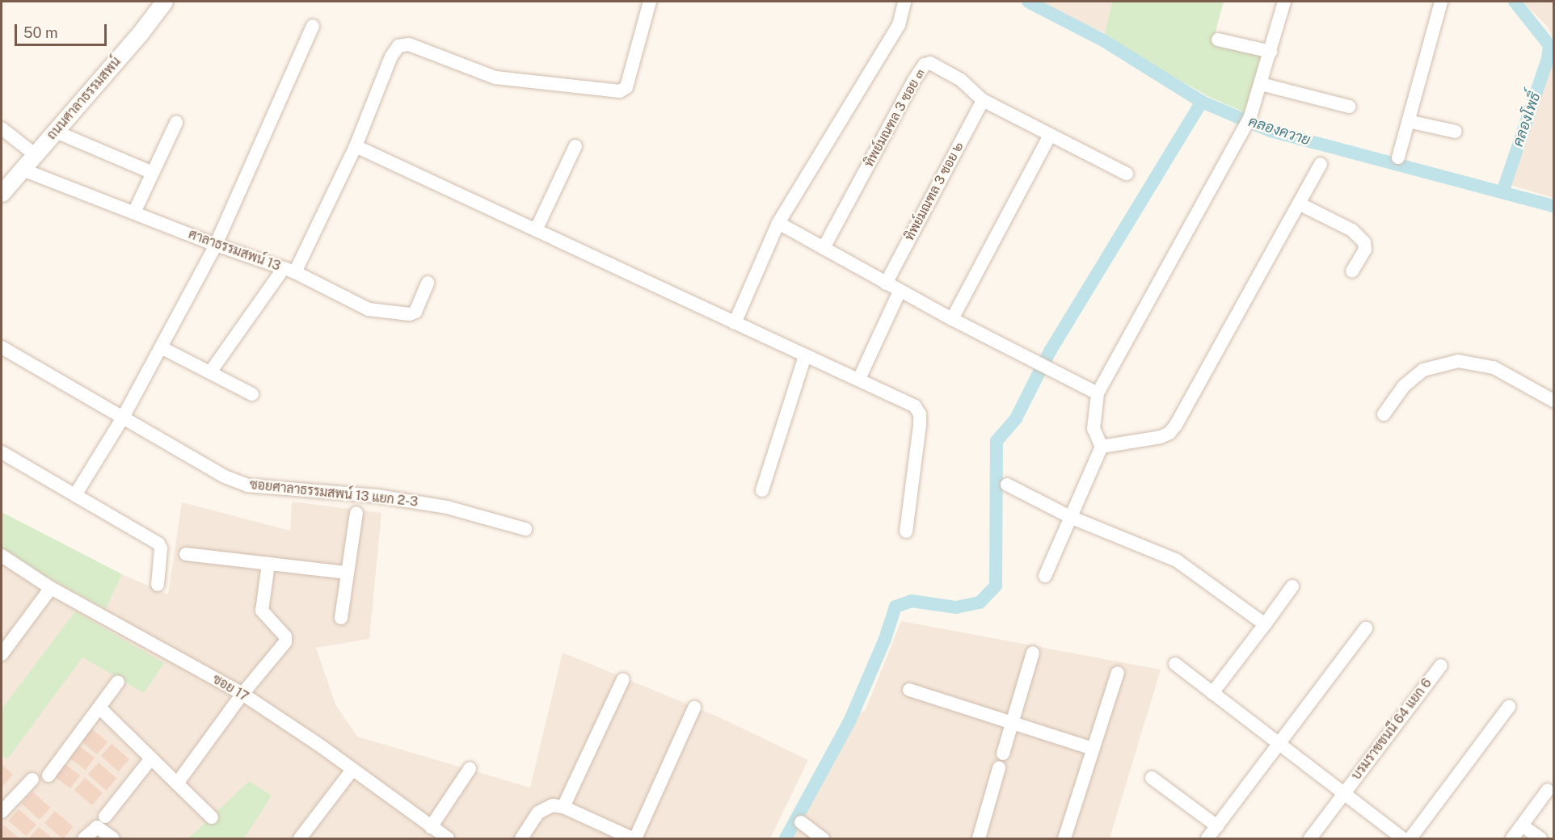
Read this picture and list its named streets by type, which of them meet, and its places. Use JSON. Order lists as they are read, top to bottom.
{
  "streets": {
    "street": [
      "ถนนศาลาธรรมสพน์",
      "ทิพย์มณฑล 3 ซอย ๓",
      "ทิพย์มณฑล 3 ซอย ๒",
      "ศาลาธรรมสพน์ 13",
      "ซอยศาลาธรรมสพน์ 13 แยก 2-3",
      "ซอย 17",
      "บรมราชชนนี 64 แยก 6"
    ]
  },
  "crossings": [
    ["ถนนศาลาธรรมสพน์", "ศาลาธรรมสพน์ 13"],
    ["ทิพย์มณฑล 3 ซอย ๓", "ทิพย์มณฑล 3 ซอย ๒"]
  ],
  "water": ["คลองโพธิ์", "คลองควาย"],
  "scale_bar": "50 m"
}
